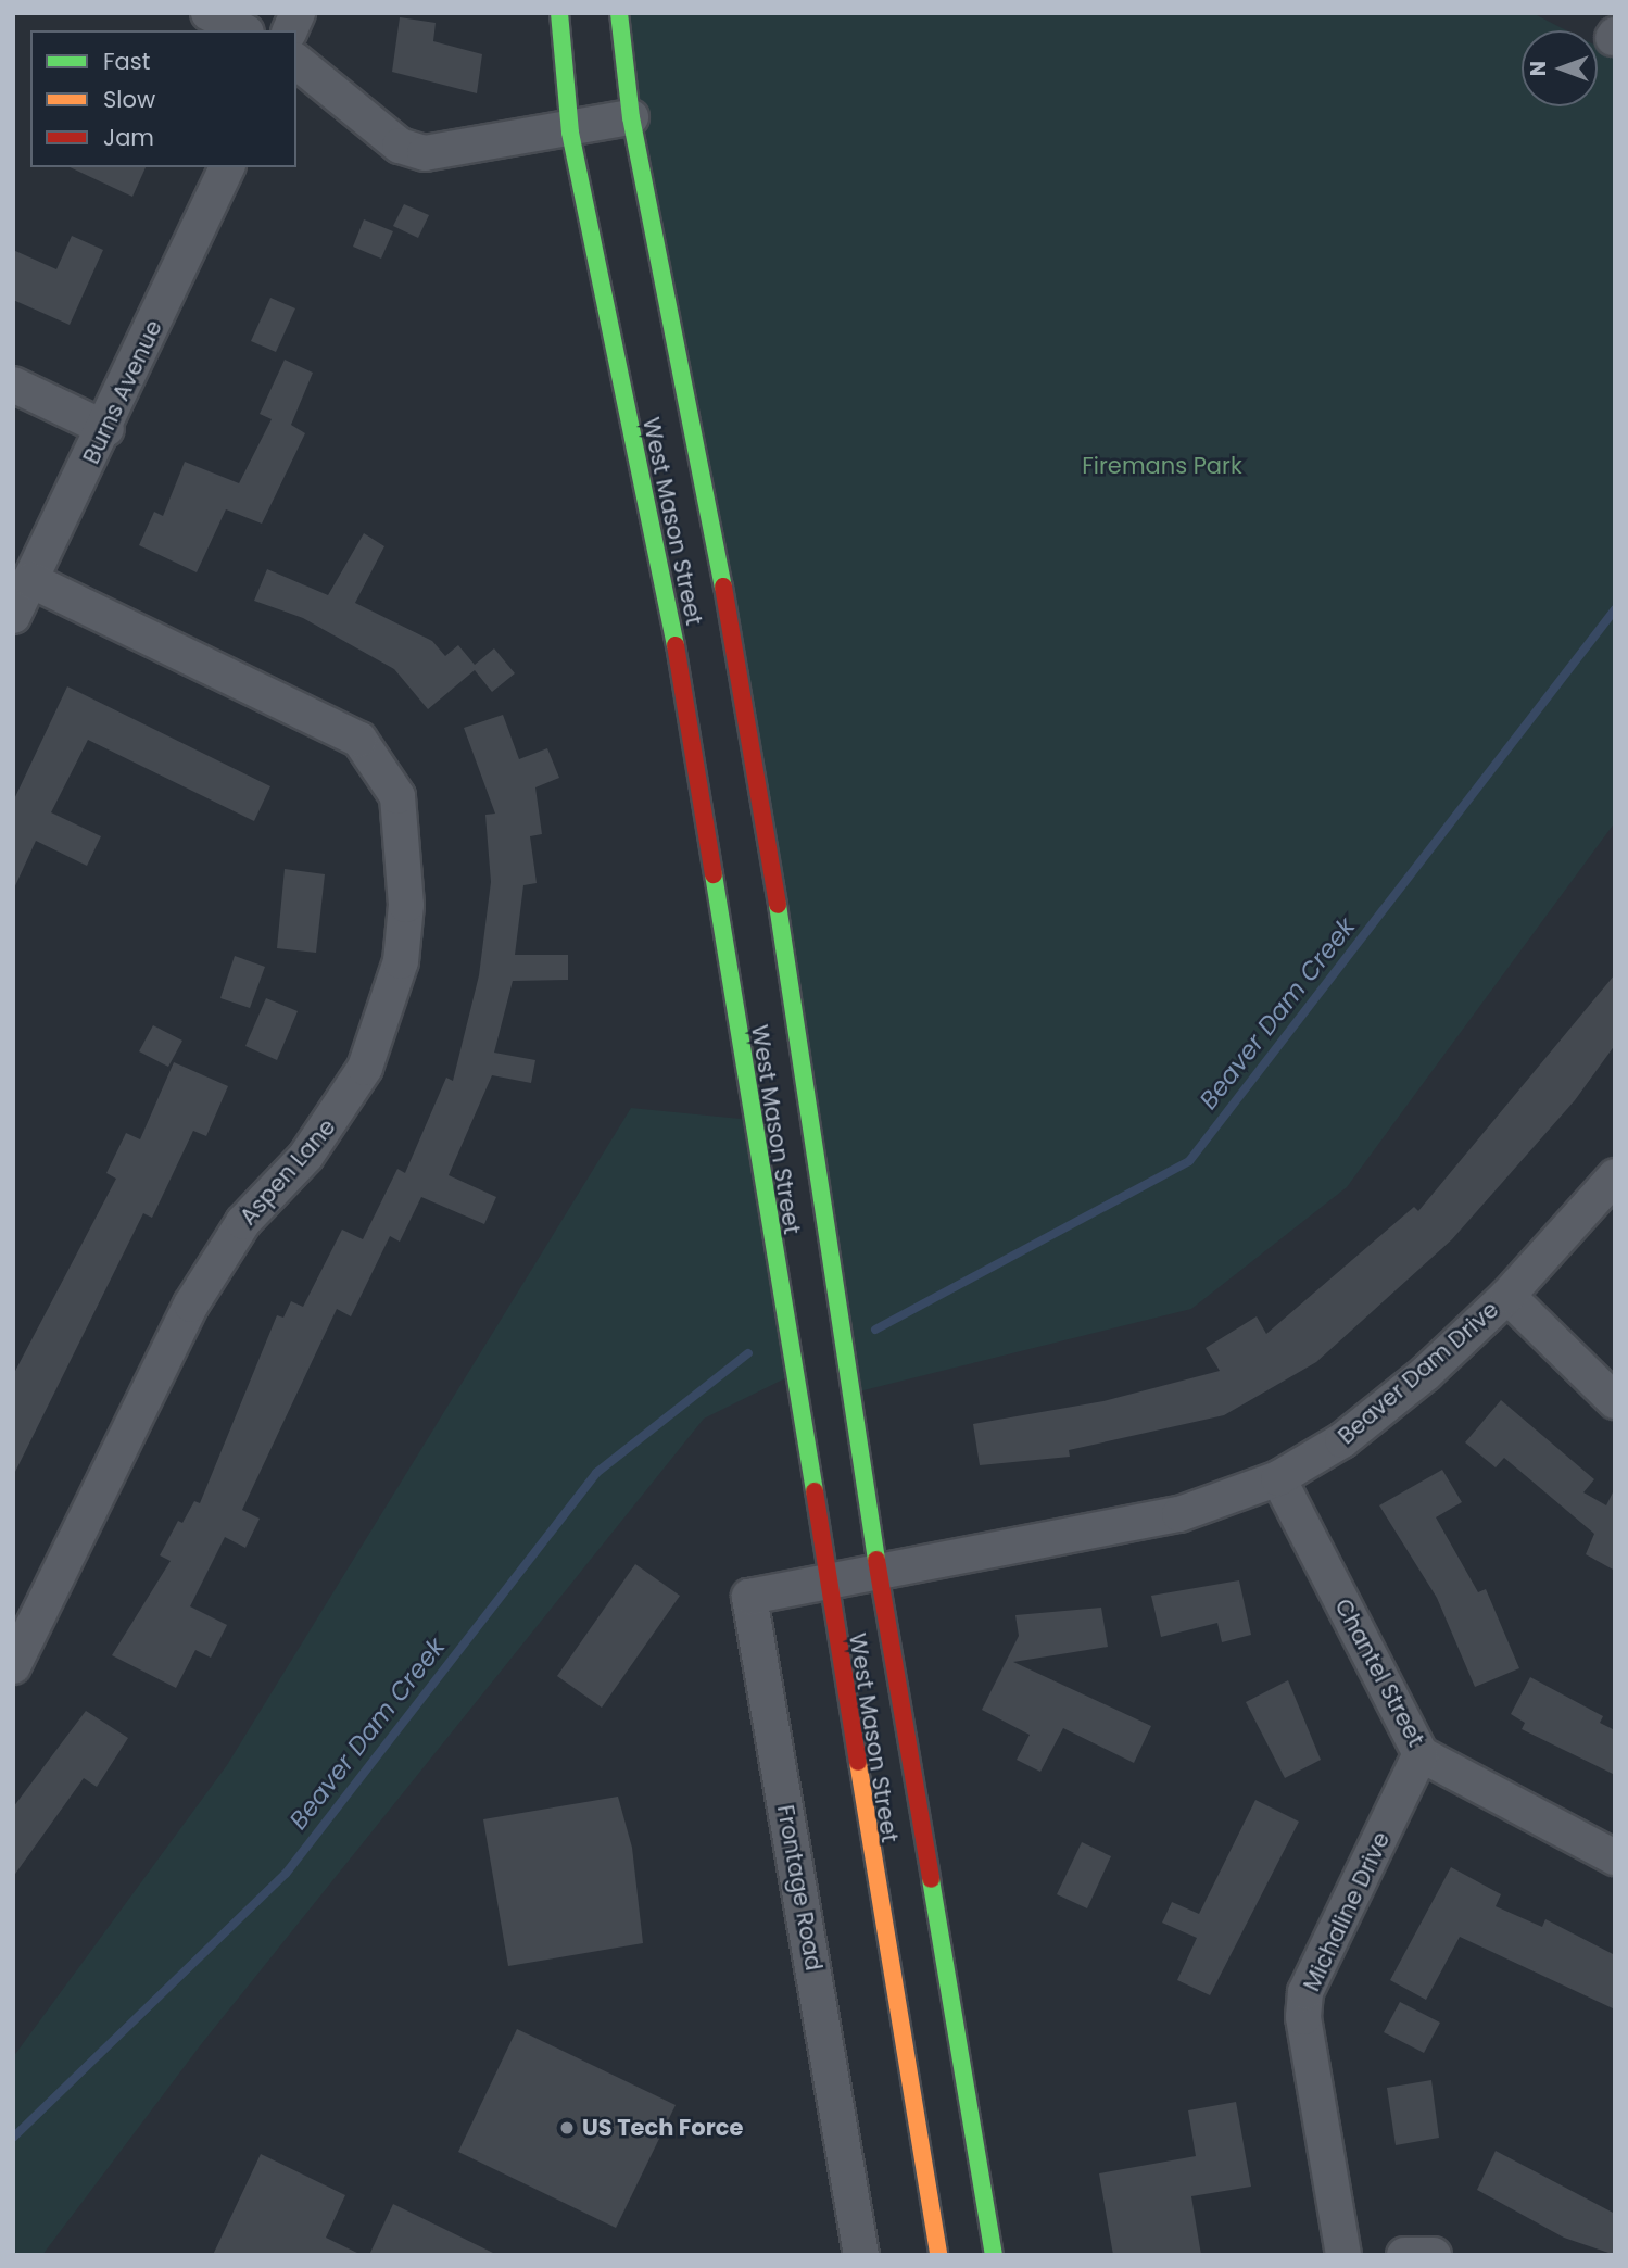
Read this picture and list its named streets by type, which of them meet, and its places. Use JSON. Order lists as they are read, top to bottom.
{
  "streets": {
    "main road": ["West Mason Street"],
    "street": [
      "Burns Avenue",
      "Aspen Lane",
      "Beaver Dam Drive",
      "Chantel Street",
      "Frontage Road",
      "Michaline Drive"
    ]
  },
  "crossings": [
    ["Burns Avenue", "Aspen Lane"],
    ["West Mason Street", "Beaver Dam Drive"],
    ["West Mason Street", "Frontage Road"],
    ["Beaver Dam Drive", "Chantel Street"],
    ["Beaver Dam Drive", "Frontage Road"],
    ["Chantel Street", "Michaline Drive"]
  ],
  "water": ["Beaver Dam Creek"],
  "parks": ["Firemans Park"],
  "places": ["US Tech Force"],
  "legend": ["Fast", "Slow", "Jam"],
  "north": "left"
}
